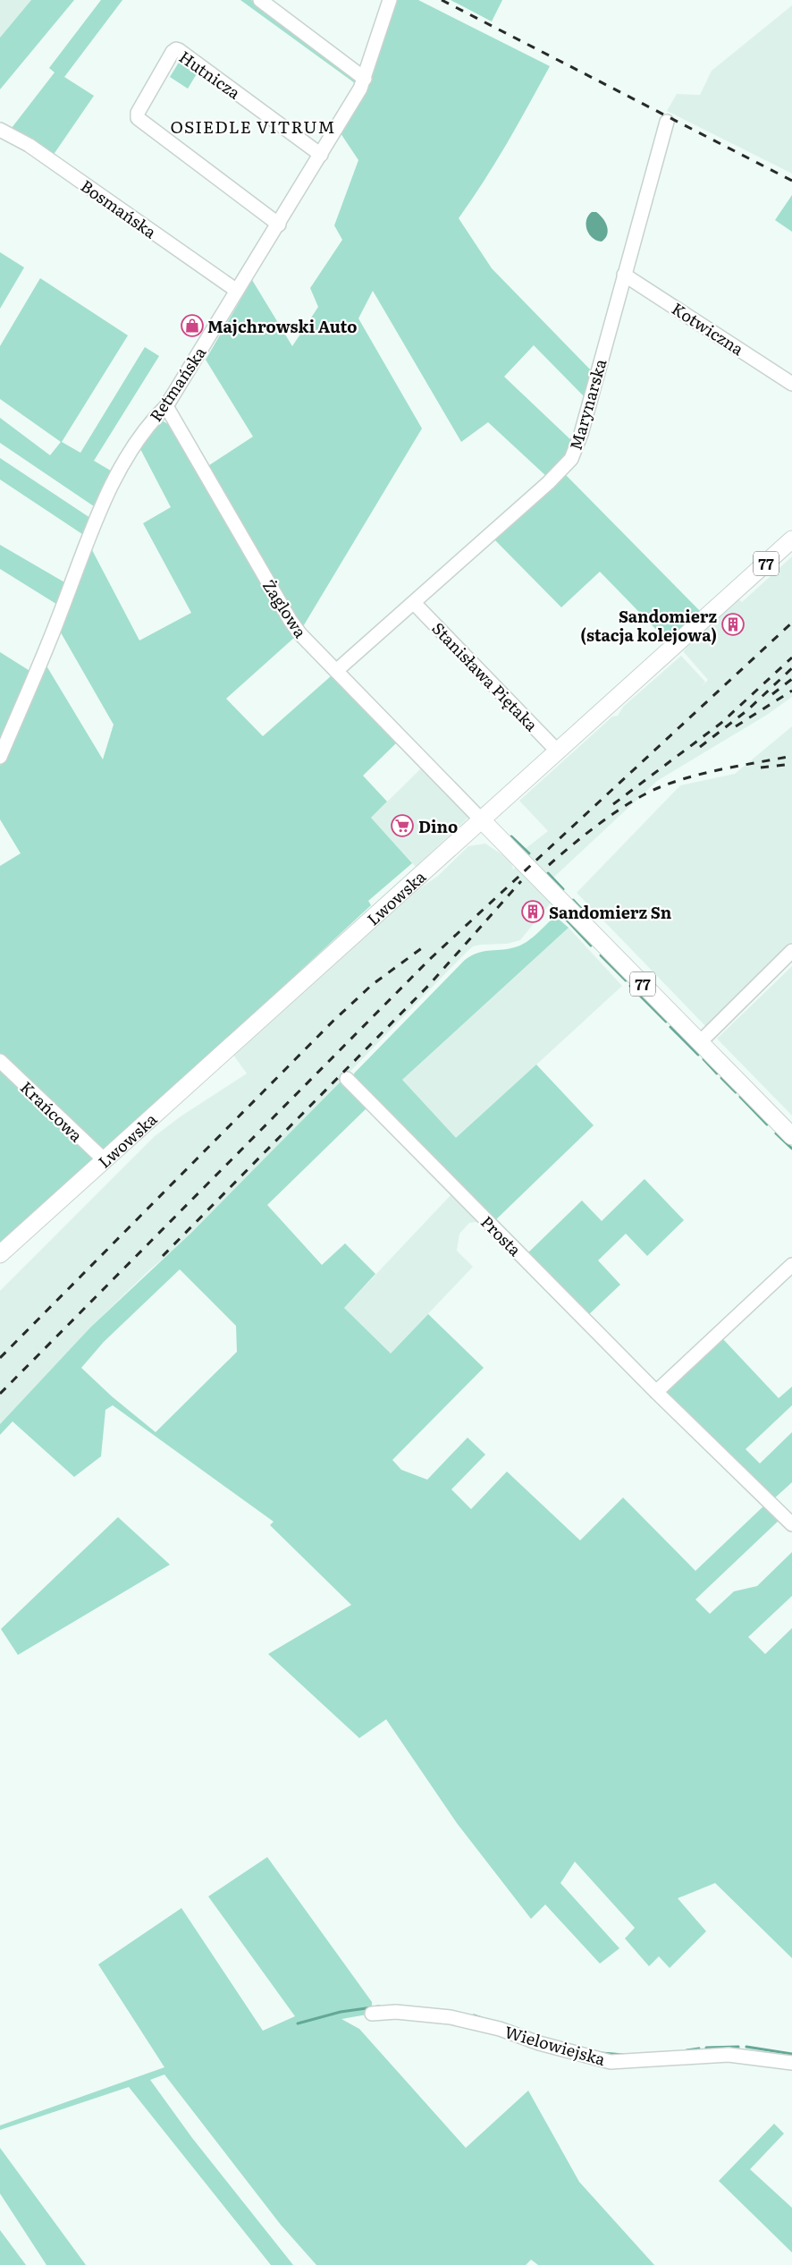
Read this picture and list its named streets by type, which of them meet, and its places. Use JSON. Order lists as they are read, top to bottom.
{
  "streets": {
    "main road": ["77", "Lwowska"],
    "street": [
      "Hutnicza",
      "Bosmańska",
      "Kotwiczna",
      "Retmańska",
      "Marynarska",
      "Żaglowa",
      "Stanisława Piętaka",
      "Krańcowa",
      "Prosta",
      "Wielowiejska"
    ]
  },
  "crossings": [
    ["Hutnicza", "Retmańska"],
    ["Bosmańska", "Retmańska"],
    ["Kotwiczna", "Marynarska"],
    ["Retmańska", "Żaglowa"],
    ["Marynarska", "Żaglowa"],
    ["Marynarska", "Stanisława Piętaka"],
    ["77", "Żaglowa"],
    ["77", "Lwowska"],
    ["Żaglowa", "Lwowska"],
    ["Stanisława Piętaka", "Lwowska"],
    ["Lwowska", "Krańcowa"]
  ],
  "districts": ["OSIEDLE VITRUM"],
  "places": {
    "shop": ["Majchrowski Auto"],
    "building": ["Sandomierz (stacja kolejowa)", "Sandomierz Sn"],
    "supermarket": ["Dino"]
  }
}
